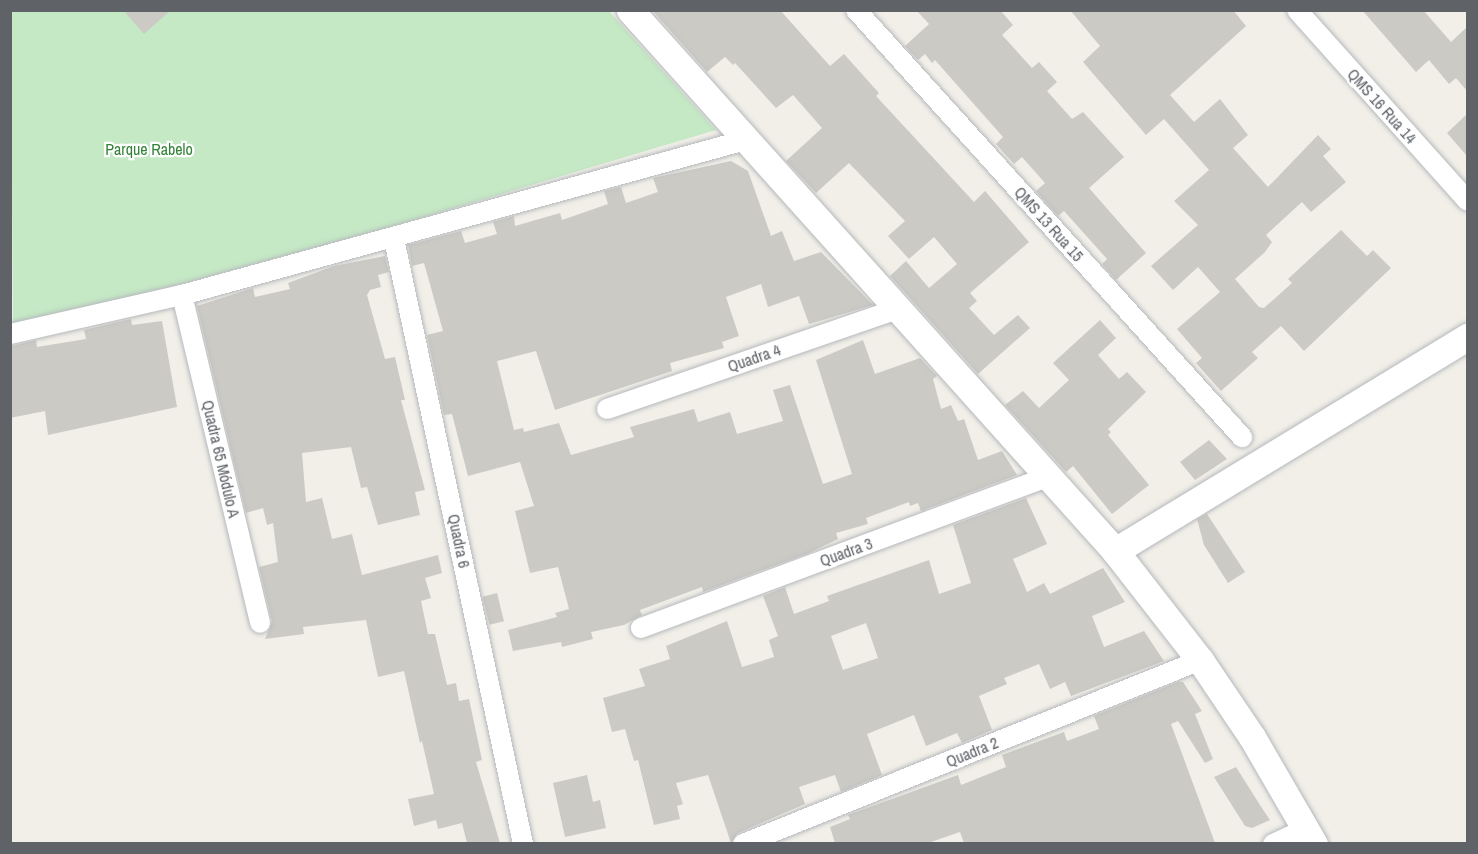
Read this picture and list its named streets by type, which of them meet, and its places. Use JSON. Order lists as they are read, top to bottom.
{
  "streets": {
    "street": [
      "QMS 16 Rua 14",
      "QMS 13 Rua 15",
      "Quadra 4",
      "Quadra 65 Módulo A",
      "Quadra 6",
      "Quadra 3",
      "Quadra 2"
    ]
  },
  "parks": ["Parque Rabelo"]
}
